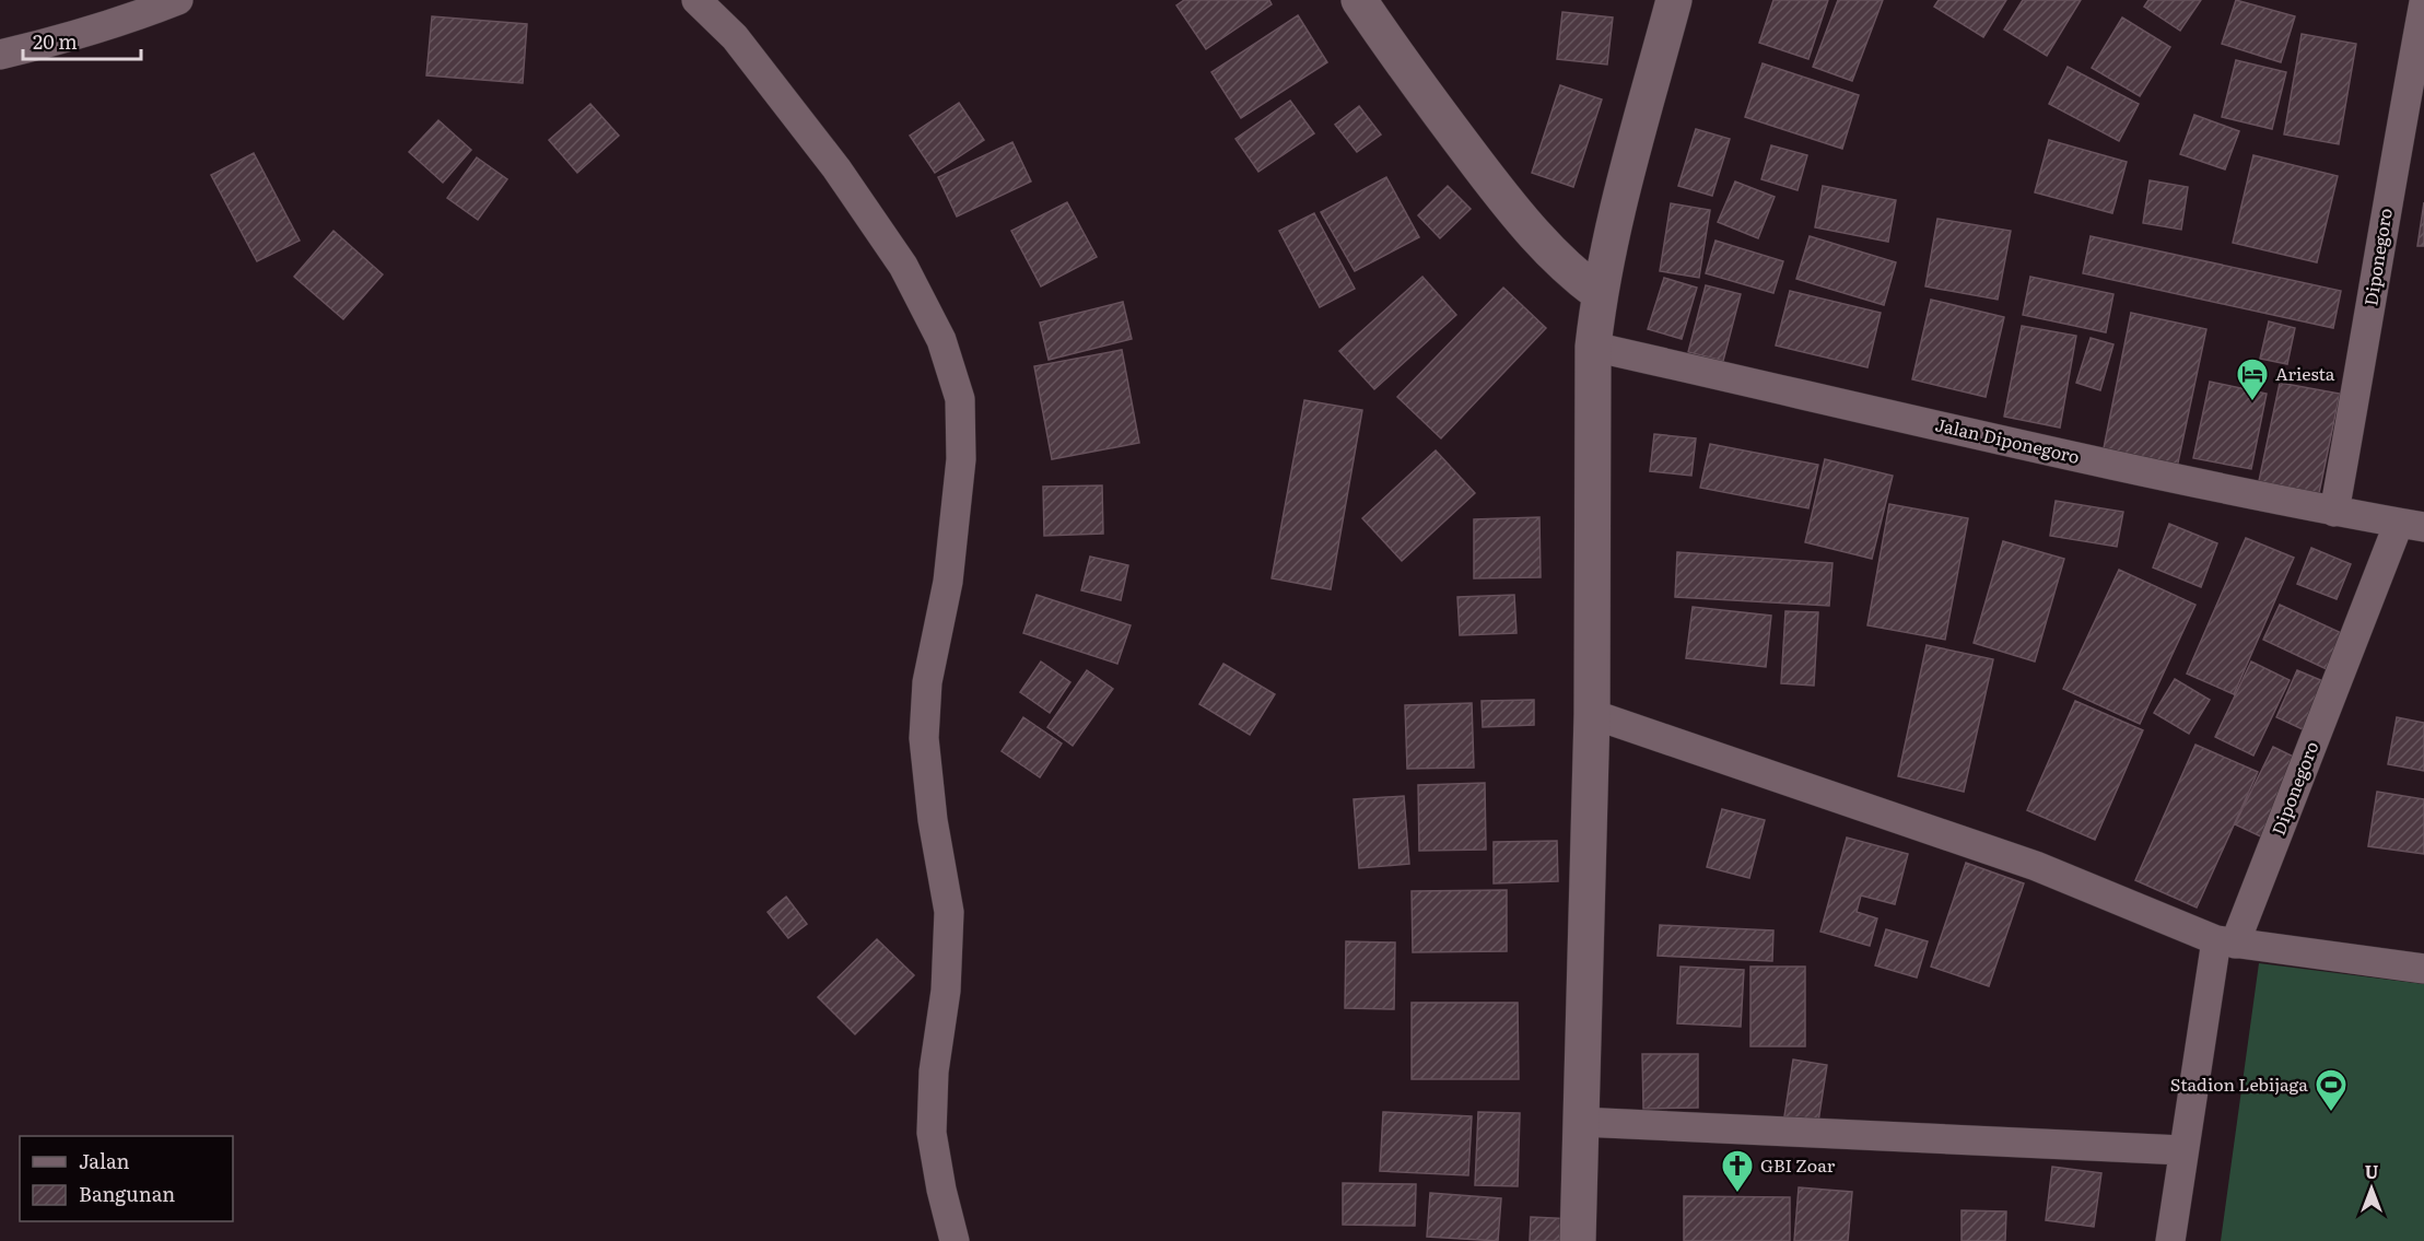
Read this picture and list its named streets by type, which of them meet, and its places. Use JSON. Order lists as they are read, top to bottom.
{
  "streets": {
    "street": ["Diponegoro", "Jalan Diponegoro"]
  },
  "crossings": [
    ["Diponegoro", "Jalan Diponegoro"]
  ],
  "places": {
    "hotel": ["Ariesta"],
    "sports": ["Stadion Lebijaga"],
    "church": ["GBI Zoar"]
  },
  "legend": ["Jalan", "Bangunan"],
  "scale_bar": "20 m",
  "north": "top"
}
